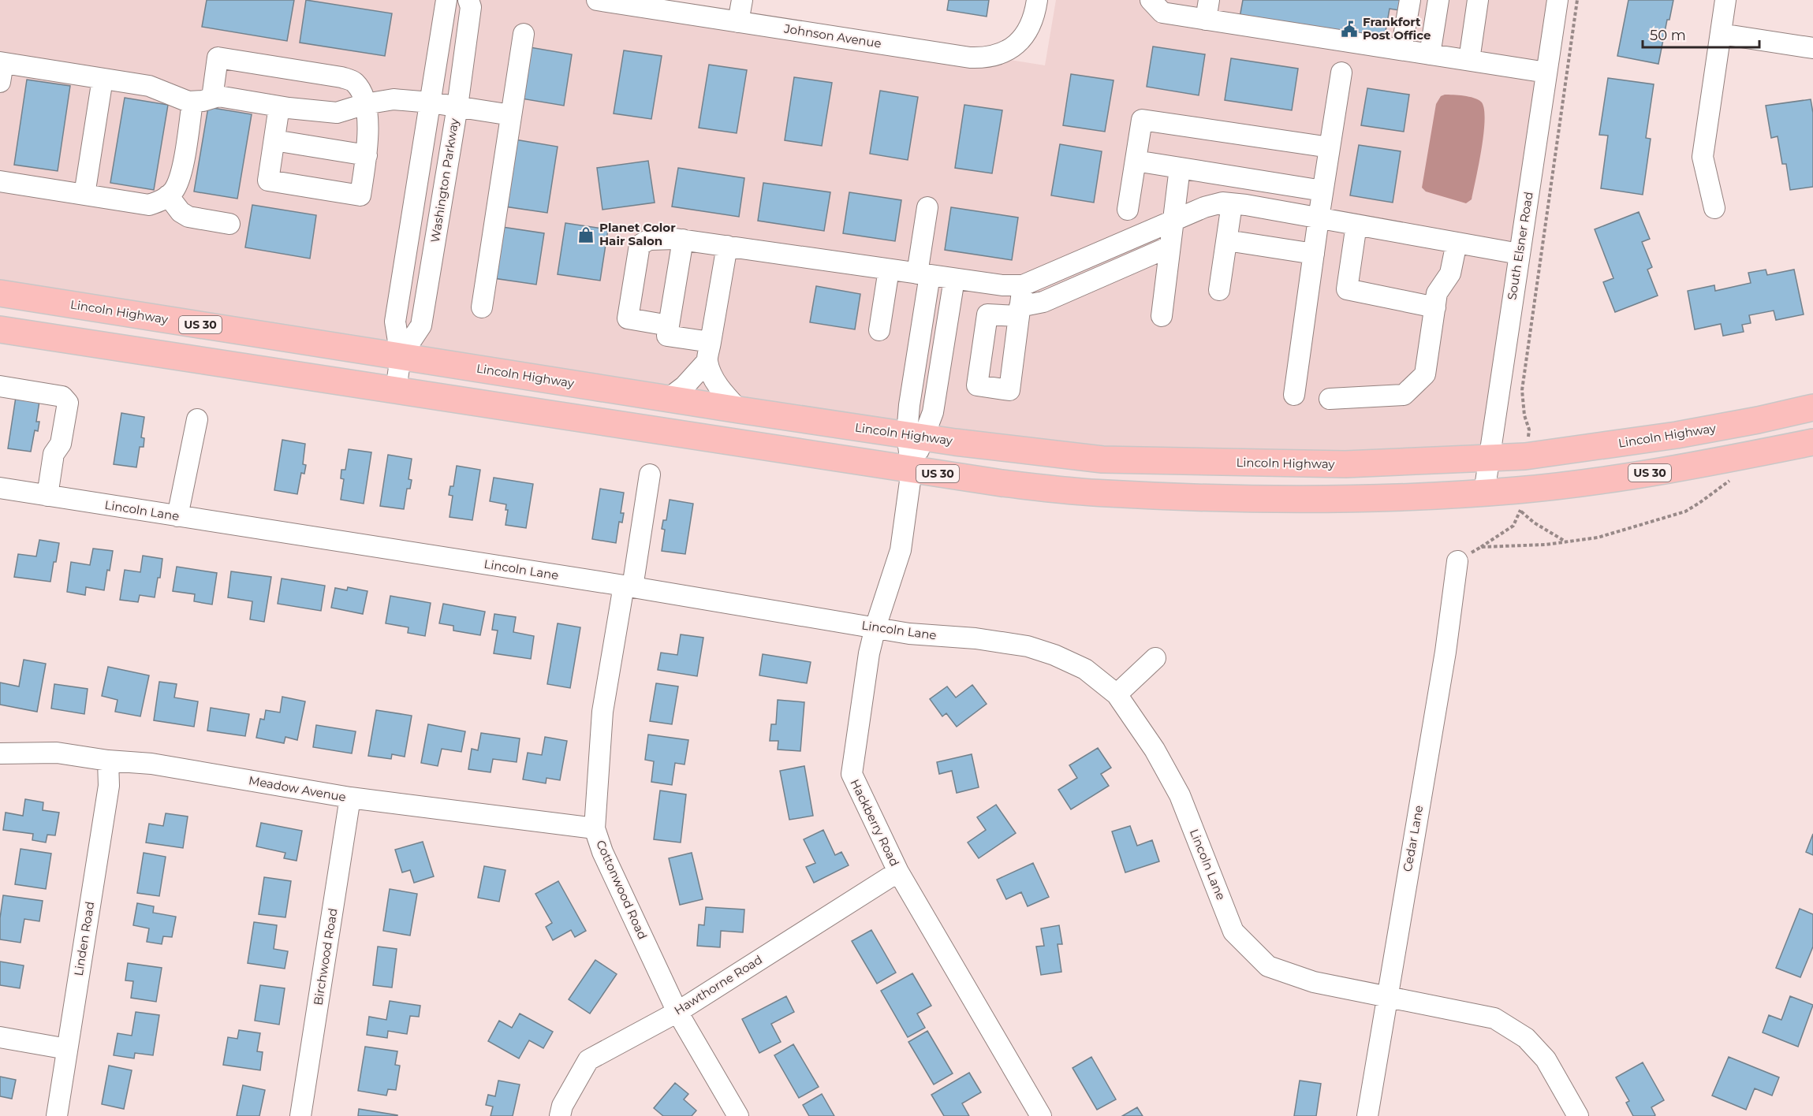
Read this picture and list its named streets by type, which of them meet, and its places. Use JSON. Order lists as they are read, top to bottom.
{
  "streets": {
    "main road": ["Lincoln Highway", "US 30"],
    "street": [
      "Johnson Avenue",
      "Washington Parkway",
      "South Elsner Road",
      "Lincoln Lane",
      "Meadow Avenue",
      "Hackberry Road",
      "Cedar Lane",
      "Cottonwood Road",
      "Linden Road",
      "Birchwood Road",
      "Hawthorne Road"
    ]
  },
  "crossings": [
    ["Washington Parkway", "Lincoln Highway"],
    ["Washington Parkway", "US 30"],
    ["South Elsner Road", "Lincoln Highway"],
    ["South Elsner Road", "US 30"],
    ["Lincoln Highway", "Hackberry Road"],
    ["US 30", "Hackberry Road"],
    ["Lincoln Lane", "Hackberry Road"],
    ["Lincoln Lane", "Cedar Lane"],
    ["Lincoln Lane", "Cottonwood Road"],
    ["Meadow Avenue", "Cottonwood Road"],
    ["Meadow Avenue", "Linden Road"],
    ["Meadow Avenue", "Birchwood Road"],
    ["Hackberry Road", "Hawthorne Road"],
    ["Cottonwood Road", "Hawthorne Road"]
  ],
  "places": {
    "public building": ["Frankfort Post Office"],
    "shop": ["Planet Color Hair Salon"]
  },
  "scale_bar": "50 m"
}
